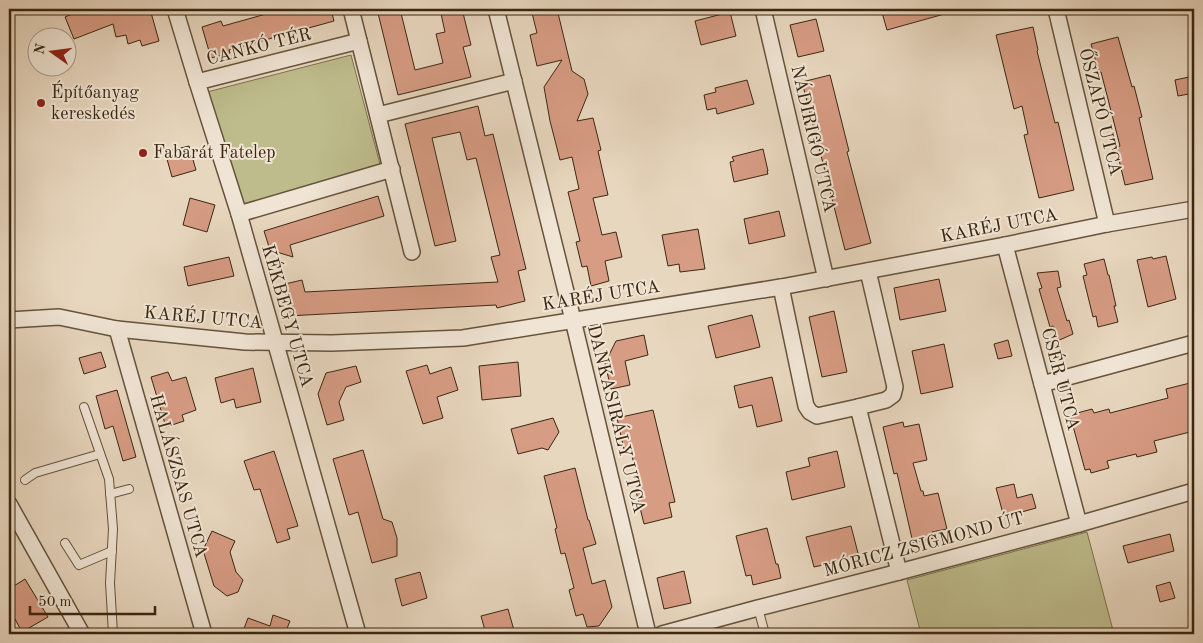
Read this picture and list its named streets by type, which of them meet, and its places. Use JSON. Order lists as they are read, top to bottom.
{
  "streets": {
    "street": [
      "CANKÓ TÉR",
      "ŐSZAPÓ UTCA",
      "NÁDIRIGÓ UTCA",
      "KARÉJ UTCA",
      "KÉKBEGY UTCA",
      "CSÉR UTCA",
      "DANKASIRÁLY UTCA",
      "HALÁSZSAS UTCA",
      "MÓRICZ ZSIGMOND ÚT"
    ]
  },
  "crossings": [
    ["CANKÓ TÉR", "KÉKBEGY UTCA"],
    ["ŐSZAPÓ UTCA", "KARÉJ UTCA"],
    ["NÁDIRIGÓ UTCA", "KARÉJ UTCA"],
    ["KARÉJ UTCA", "KÉKBEGY UTCA"],
    ["KARÉJ UTCA", "CSÉR UTCA"],
    ["KARÉJ UTCA", "DANKASIRÁLY UTCA"],
    ["KARÉJ UTCA", "HALÁSZSAS UTCA"],
    ["CSÉR UTCA", "MÓRICZ ZSIGMOND ÚT"]
  ],
  "places": ["Építőanyag kereskedés", "Fabarát Fatelep"],
  "scale_bar": "50 m",
  "north": "left"
}
